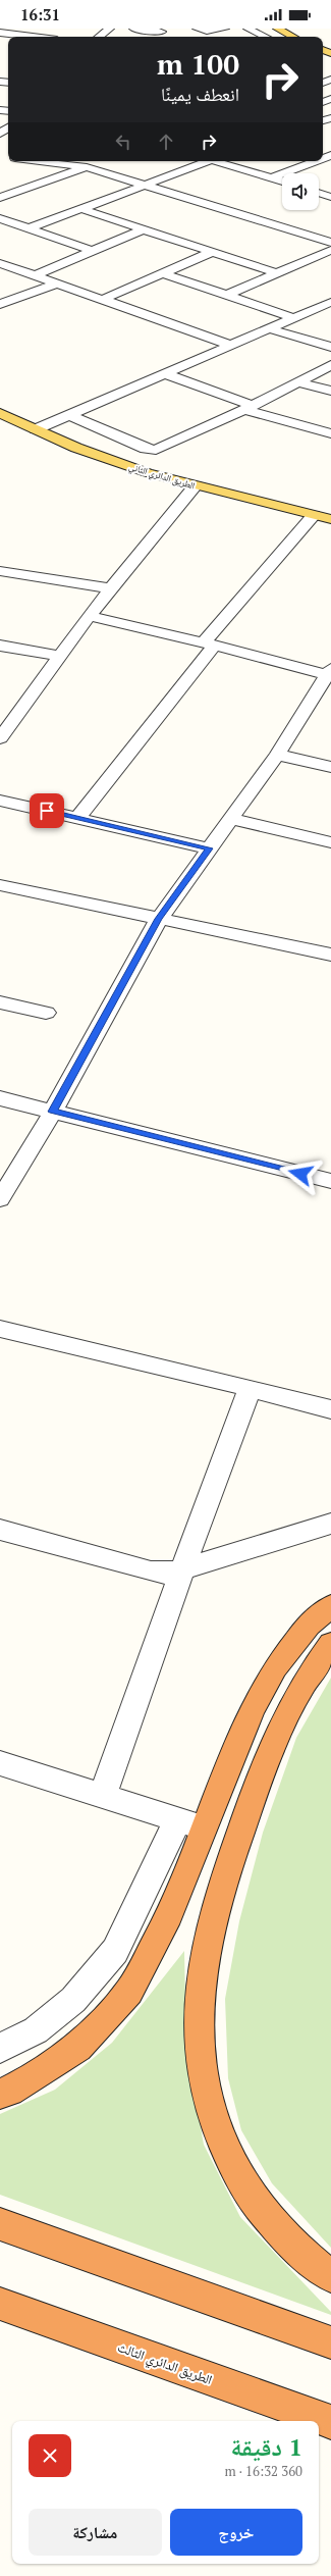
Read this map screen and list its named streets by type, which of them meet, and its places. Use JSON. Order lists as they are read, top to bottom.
{
  "streets": {
    "highway": ["الطريق الدائري الثالث"],
    "main road": ["الطريق الدائري الثاني"]
  },
  "page": {
    "status": "16:31",
    "turn": ["100 m", "انعطف يمينًا"],
    "heading": ["1 دقيقة", "360 m · 16:32"],
    "buttons": ["خروج", "مشاركة"]
  }
}
